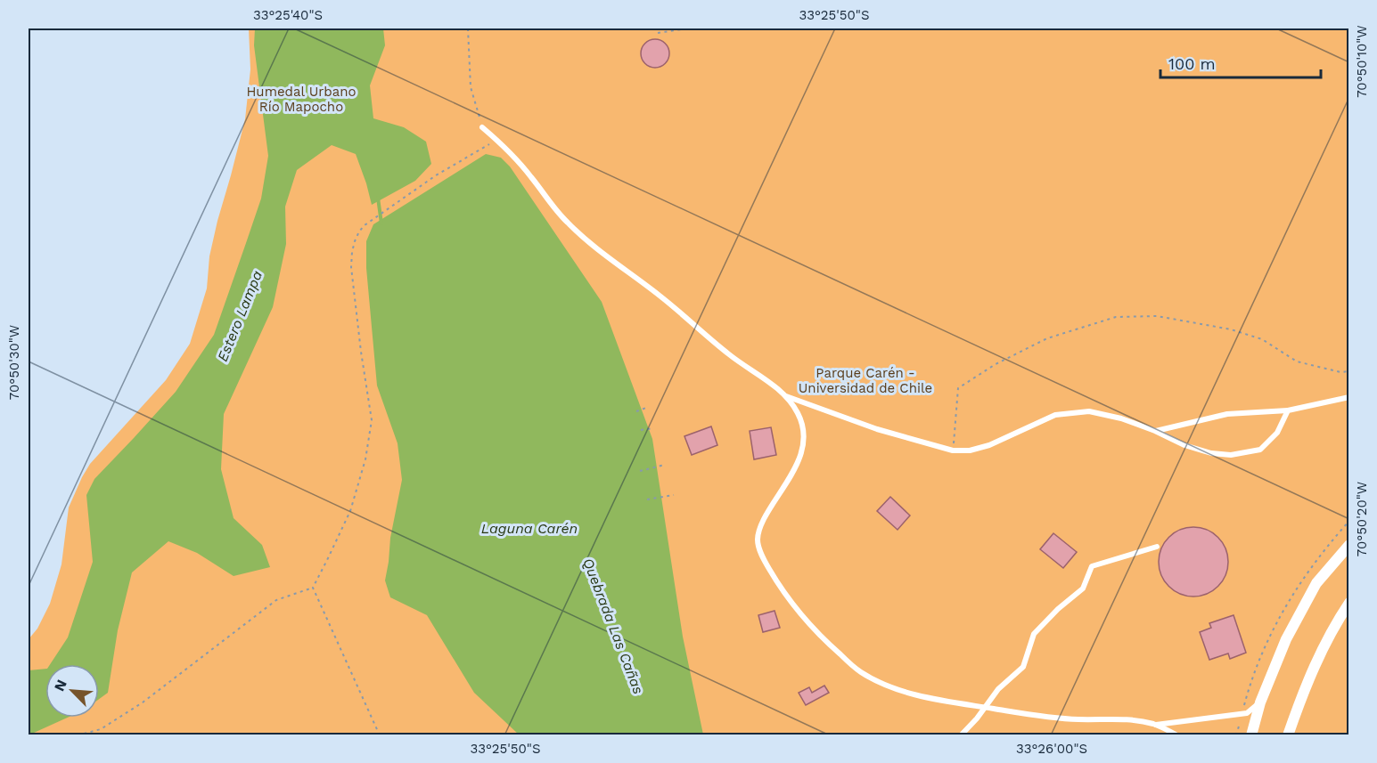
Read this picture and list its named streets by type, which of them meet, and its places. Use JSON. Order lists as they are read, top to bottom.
{
  "water": ["Estero Lampa", "Laguna Carén", "Quebrada Las Cañas"],
  "parks": ["Humedal Urbano Río Mapocho", "Parque Carén - Universidad de Chile"],
  "scale_bar": "100 m",
  "north": "top left",
  "coordinates": [
    "33°25'40\"S",
    "33°25'50\"S",
    "70°50'10\"W",
    "70°50'30\"W",
    "70°50'20\"W",
    "33°26'00\"S"
  ]
}
